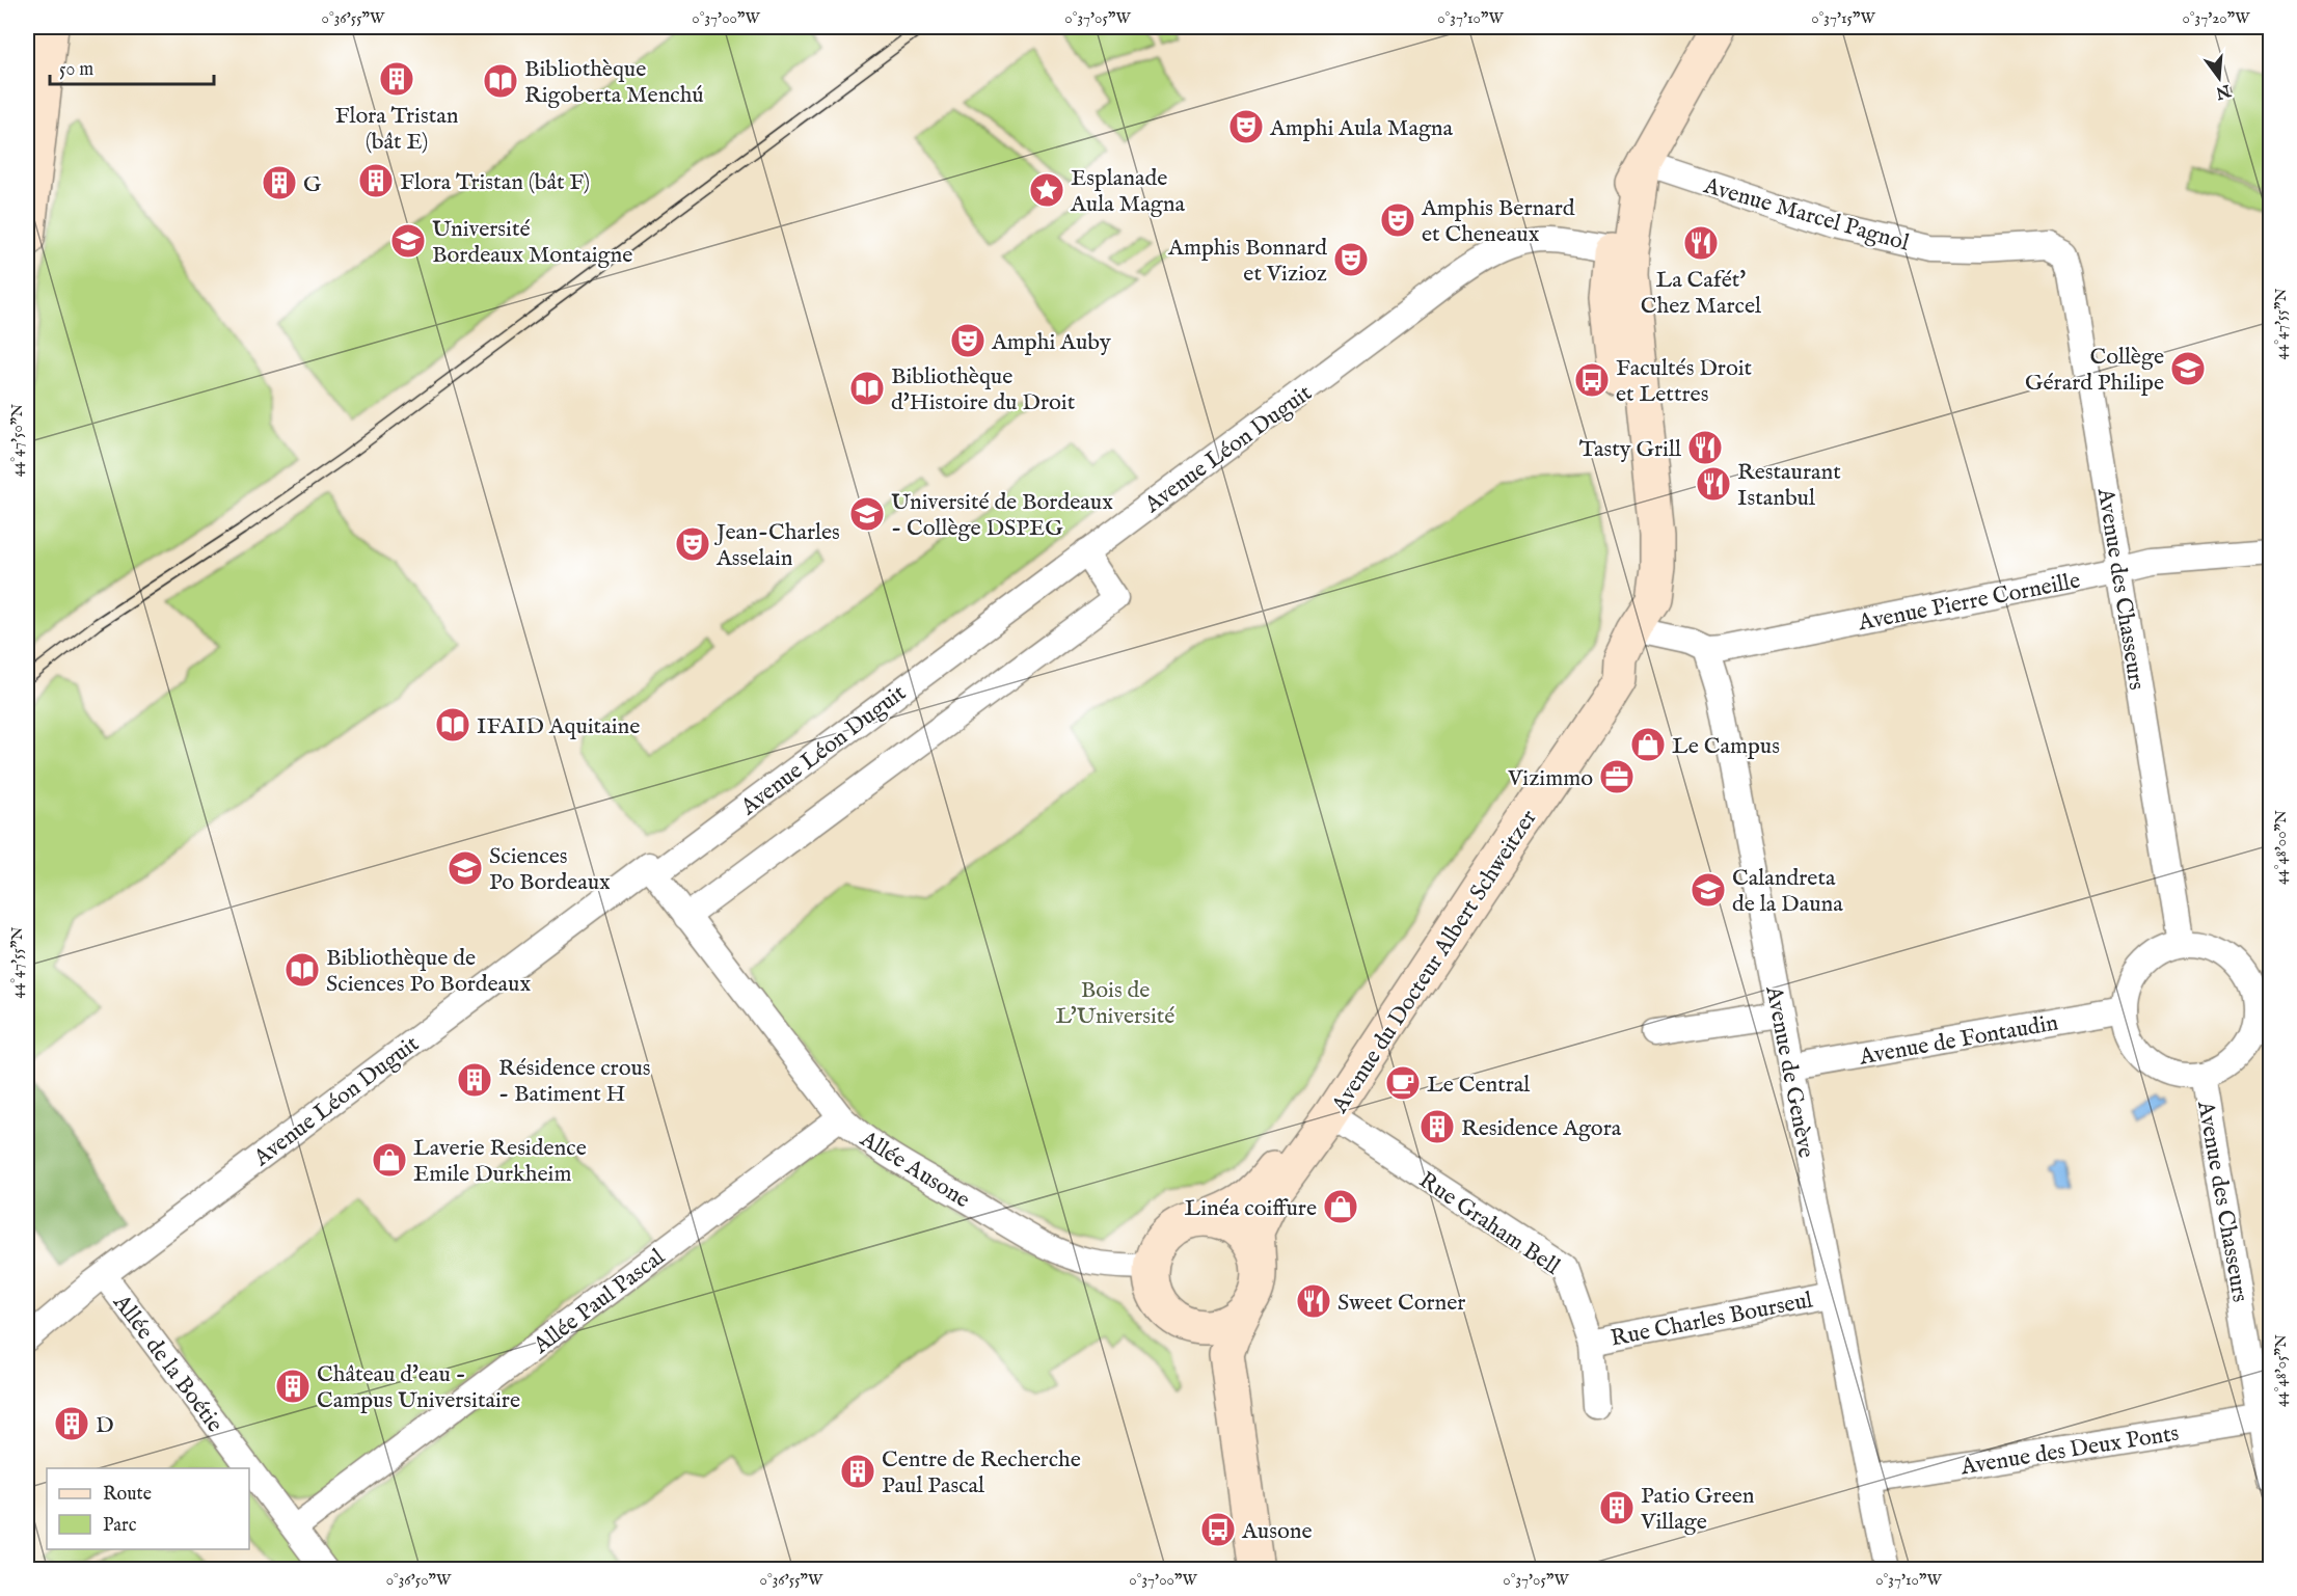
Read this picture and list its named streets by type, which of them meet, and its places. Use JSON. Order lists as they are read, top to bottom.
{
  "streets": {
    "main road": ["Avenue du Docteur Albert Schweitzer"],
    "street": [
      "Avenue Marcel Pagnol",
      "Avenue Léon Duguit",
      "Avenue des Chasseurs",
      "Avenue Pierre Corneille",
      "Avenue de Fontaudin",
      "Avenue de Genève",
      "Allée Ausone",
      "Rue Graham Bell",
      "Allée Paul Pascal",
      "Rue Charles Bourseul",
      "Allée de la Boétie",
      "Avenue des Deux Ponts"
    ]
  },
  "crossings": [
    ["Avenue Marcel Pagnol", "Avenue des Chasseurs"],
    ["Avenue Marcel Pagnol", "Avenue du Docteur Albert Schweitzer"],
    ["Avenue Léon Duguit", "Avenue du Docteur Albert Schweitzer"],
    ["Avenue Léon Duguit", "Allée Ausone"],
    ["Avenue Léon Duguit", "Allée de la Boétie"],
    ["Avenue des Chasseurs", "Avenue Pierre Corneille"],
    ["Avenue des Chasseurs", "Avenue de Fontaudin"],
    ["Avenue des Chasseurs", "Avenue des Deux Ponts"],
    ["Avenue Pierre Corneille", "Avenue de Genève"],
    ["Avenue du Docteur Albert Schweitzer", "Allée Ausone"],
    ["Avenue du Docteur Albert Schweitzer", "Rue Graham Bell"],
    ["Avenue de Fontaudin", "Avenue de Genève"],
    ["Avenue de Genève", "Rue Charles Bourseul"],
    ["Avenue de Genève", "Avenue des Deux Ponts"],
    ["Allée Ausone", "Allée Paul Pascal"],
    ["Rue Graham Bell", "Rue Charles Bourseul"],
    ["Allée Paul Pascal", "Allée de la Boétie"]
  ],
  "parks": ["Bois de L'Université"],
  "places": {
    "building": [
      "Flora Tristan (bât E)",
      "Flora Tristan (bât F)",
      "G",
      "Résidence crous - Batiment H",
      "Residence Agora",
      "Château d'eau - Campus Universitaire",
      "D",
      "Centre de Recherche Paul Pascal",
      "Patio Green Village"
    ],
    "library": [
      "Bibliothèque Rigoberta Menchú",
      "Bibliothèque d'Histoire du Droit",
      "IFAID Aquitaine",
      "Bibliothèque de Sciences Po Bordeaux"
    ],
    "theatre": [
      "Amphi Aula Magna",
      "Amphis Bernard et Cheneaux",
      "Amphis Bonnard et Vizioz",
      "Amphi Auby",
      "Jean-Charles Asselain"
    ],
    "place": ["Esplanade Aula Magna"],
    "school or university": [
      "Université Bordeaux Montaigne",
      "Collège Gérard Philipe",
      "Université de Bordeaux - Collège DSPEG",
      "Sciences Po Bordeaux",
      "Calandreta de la Dauna"
    ],
    "restaurant": [
      "La Cafét' Chez Marcel",
      "Tasty Grill",
      "Restaurant Istanbul",
      "Sweet Corner"
    ],
    "bus stop": ["Facultés Droit et Lettres", "Ausone"],
    "shop": ["Le Campus", "Laverie Residence Emile Durkheim", "Linéa coiffure"],
    "office": ["Vizimmo"],
    "cafe": ["Le Central"]
  },
  "legend": ["Route", "Parc"],
  "scale_bar": "50 m",
  "north": "bottom",
  "coordinates": [
    "0°36'55\"W",
    "0°37'00\"W",
    "0°37'05\"W",
    "0°37'10\"W",
    "0°37'15\"W",
    "0°37'20\"W",
    "44°47'55\"N",
    "44°47'50\"N",
    "44°48'00\"N",
    "44°48'05\"N",
    "0°36'50\"W"
  ]
}
